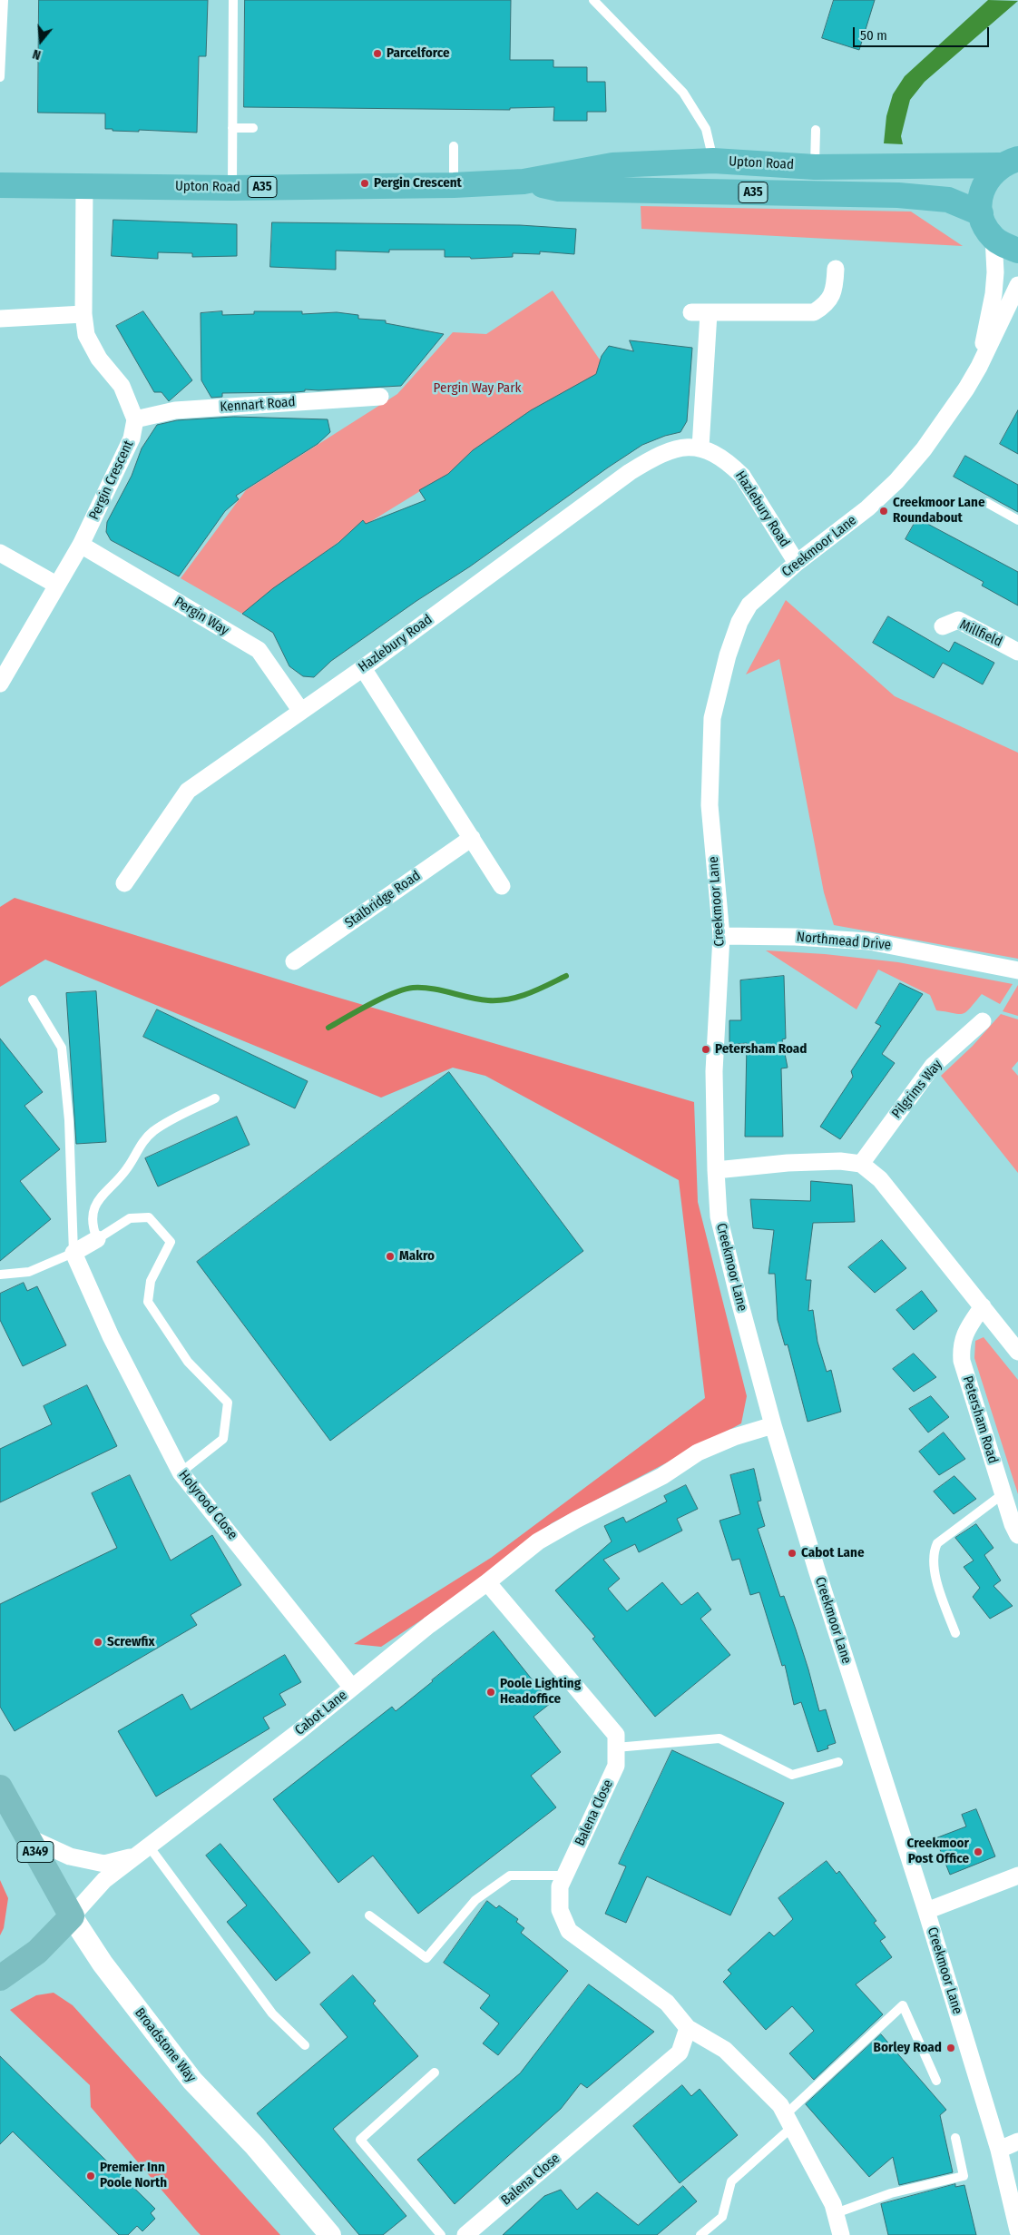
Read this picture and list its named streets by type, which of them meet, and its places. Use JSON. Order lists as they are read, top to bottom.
{
  "streets": {
    "highway": ["Upton Road", "A35"],
    "main road": ["Cabot Lane", "A349", "Broadstone Way"],
    "street": [
      "Kennart Road",
      "Pergin Crescent",
      "Hazlebury Road",
      "Creekmoor Lane",
      "Pergin Way",
      "Millfield",
      "Stalbridge Road",
      "Northmead Drive",
      "Pilgrims Way",
      "Petersham Road",
      "Holyrood Close",
      "Balena Close"
    ]
  },
  "crossings": [
    ["Upton Road", "A35"],
    ["Kennart Road", "Pergin Crescent"],
    ["Pergin Crescent", "Pergin Way"],
    ["Hazlebury Road", "Creekmoor Lane"],
    ["Hazlebury Road", "Pergin Way"],
    ["Creekmoor Lane", "Northmead Drive"],
    ["Creekmoor Lane", "Cabot Lane"],
    ["Holyrood Close", "Cabot Lane"],
    ["Cabot Lane", "Balena Close"],
    ["Cabot Lane", "Broadstone Way"]
  ],
  "parks": ["Pergin Way Park"],
  "places": [
    "Parcelforce",
    "Pergin Crescent",
    "Creekmoor Lane Roundabout",
    "Petersham Road",
    "Makro",
    "Cabot Lane",
    "Screwfix",
    "Poole Lighting Headoffice",
    "Creekmoor Post Office",
    "Borley Road",
    "Premier Inn Poole North"
  ],
  "scale_bar": "50 m",
  "north": "bottom"
}
